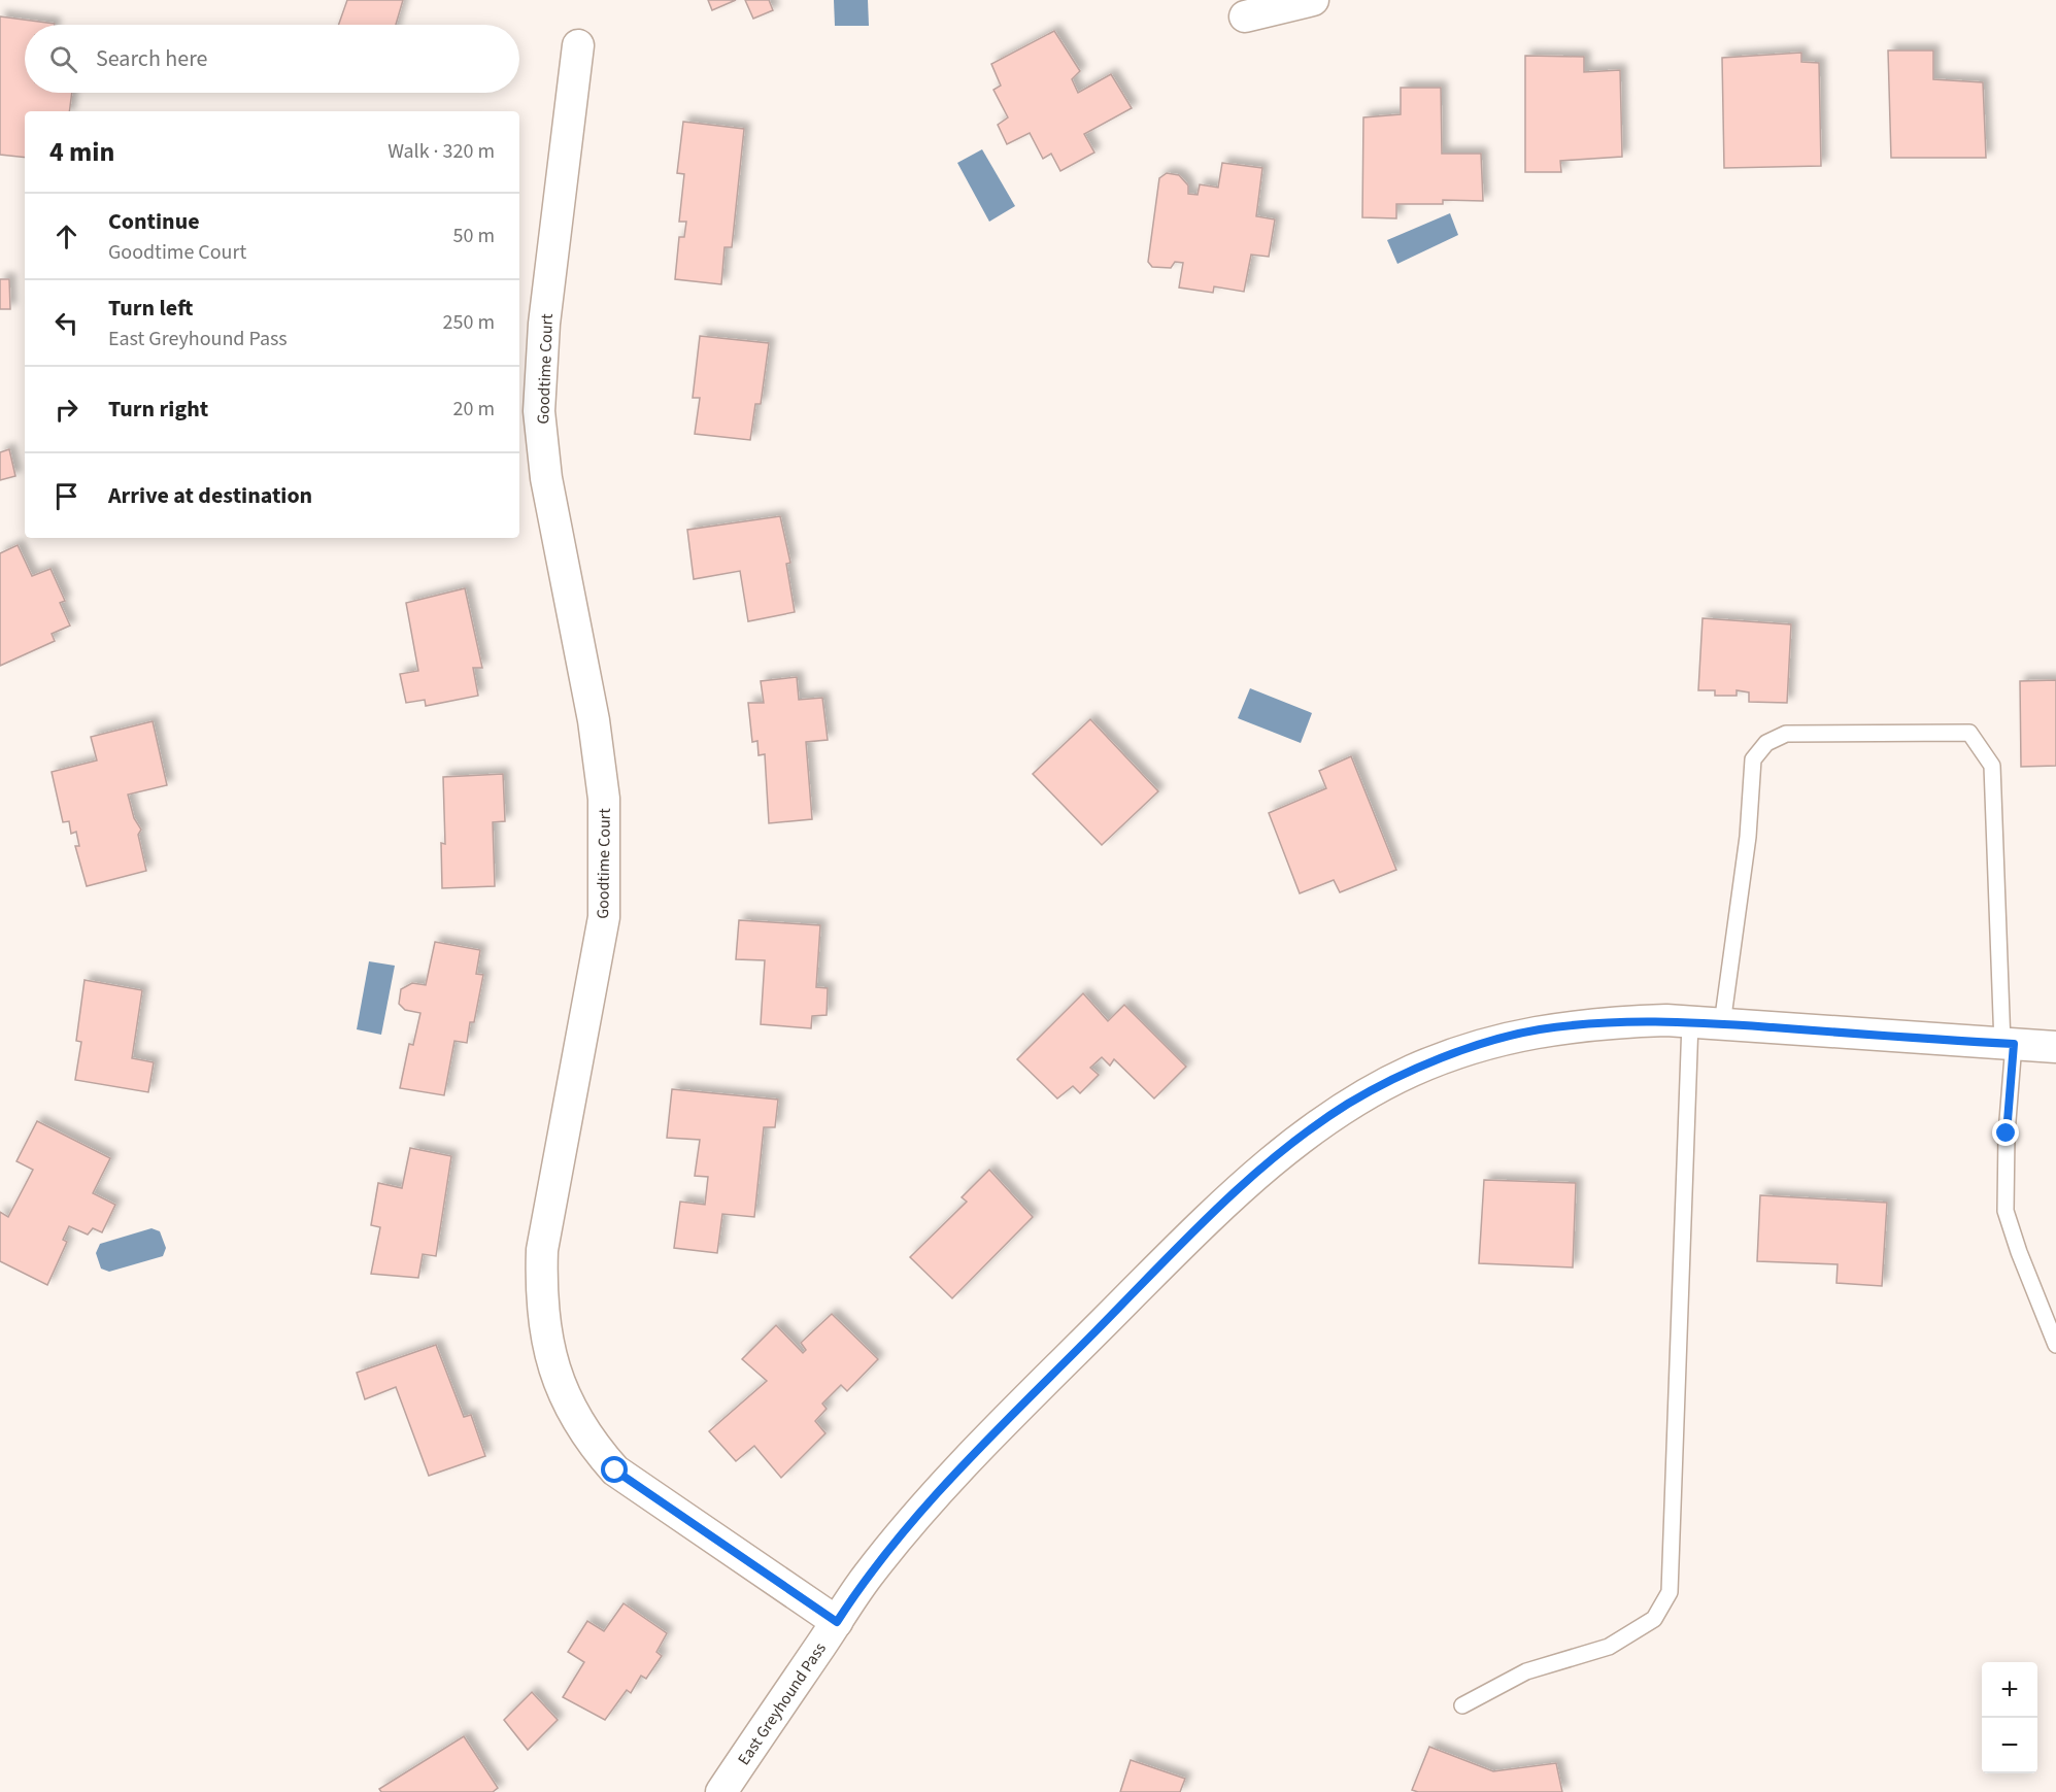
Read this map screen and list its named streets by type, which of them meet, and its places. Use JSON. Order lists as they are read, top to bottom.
{
  "streets": {
    "street": ["Goodtime Court", "East Greyhound Pass"]
  },
  "crossings": [
    ["Goodtime Court", "East Greyhound Pass"]
  ],
  "page": {
    "search": "Search here",
    "heading": ["4 min", "Walk · 320 m"],
    "list": [
      ["Continue", "Goodtime Court", "50 m"],
      ["Turn left", "East Greyhound Pass", "250 m"],
      ["Turn right", "20 m"],
      "Arrive at destination"
    ],
    "map_buttons": ["+", "−"]
  }
}
